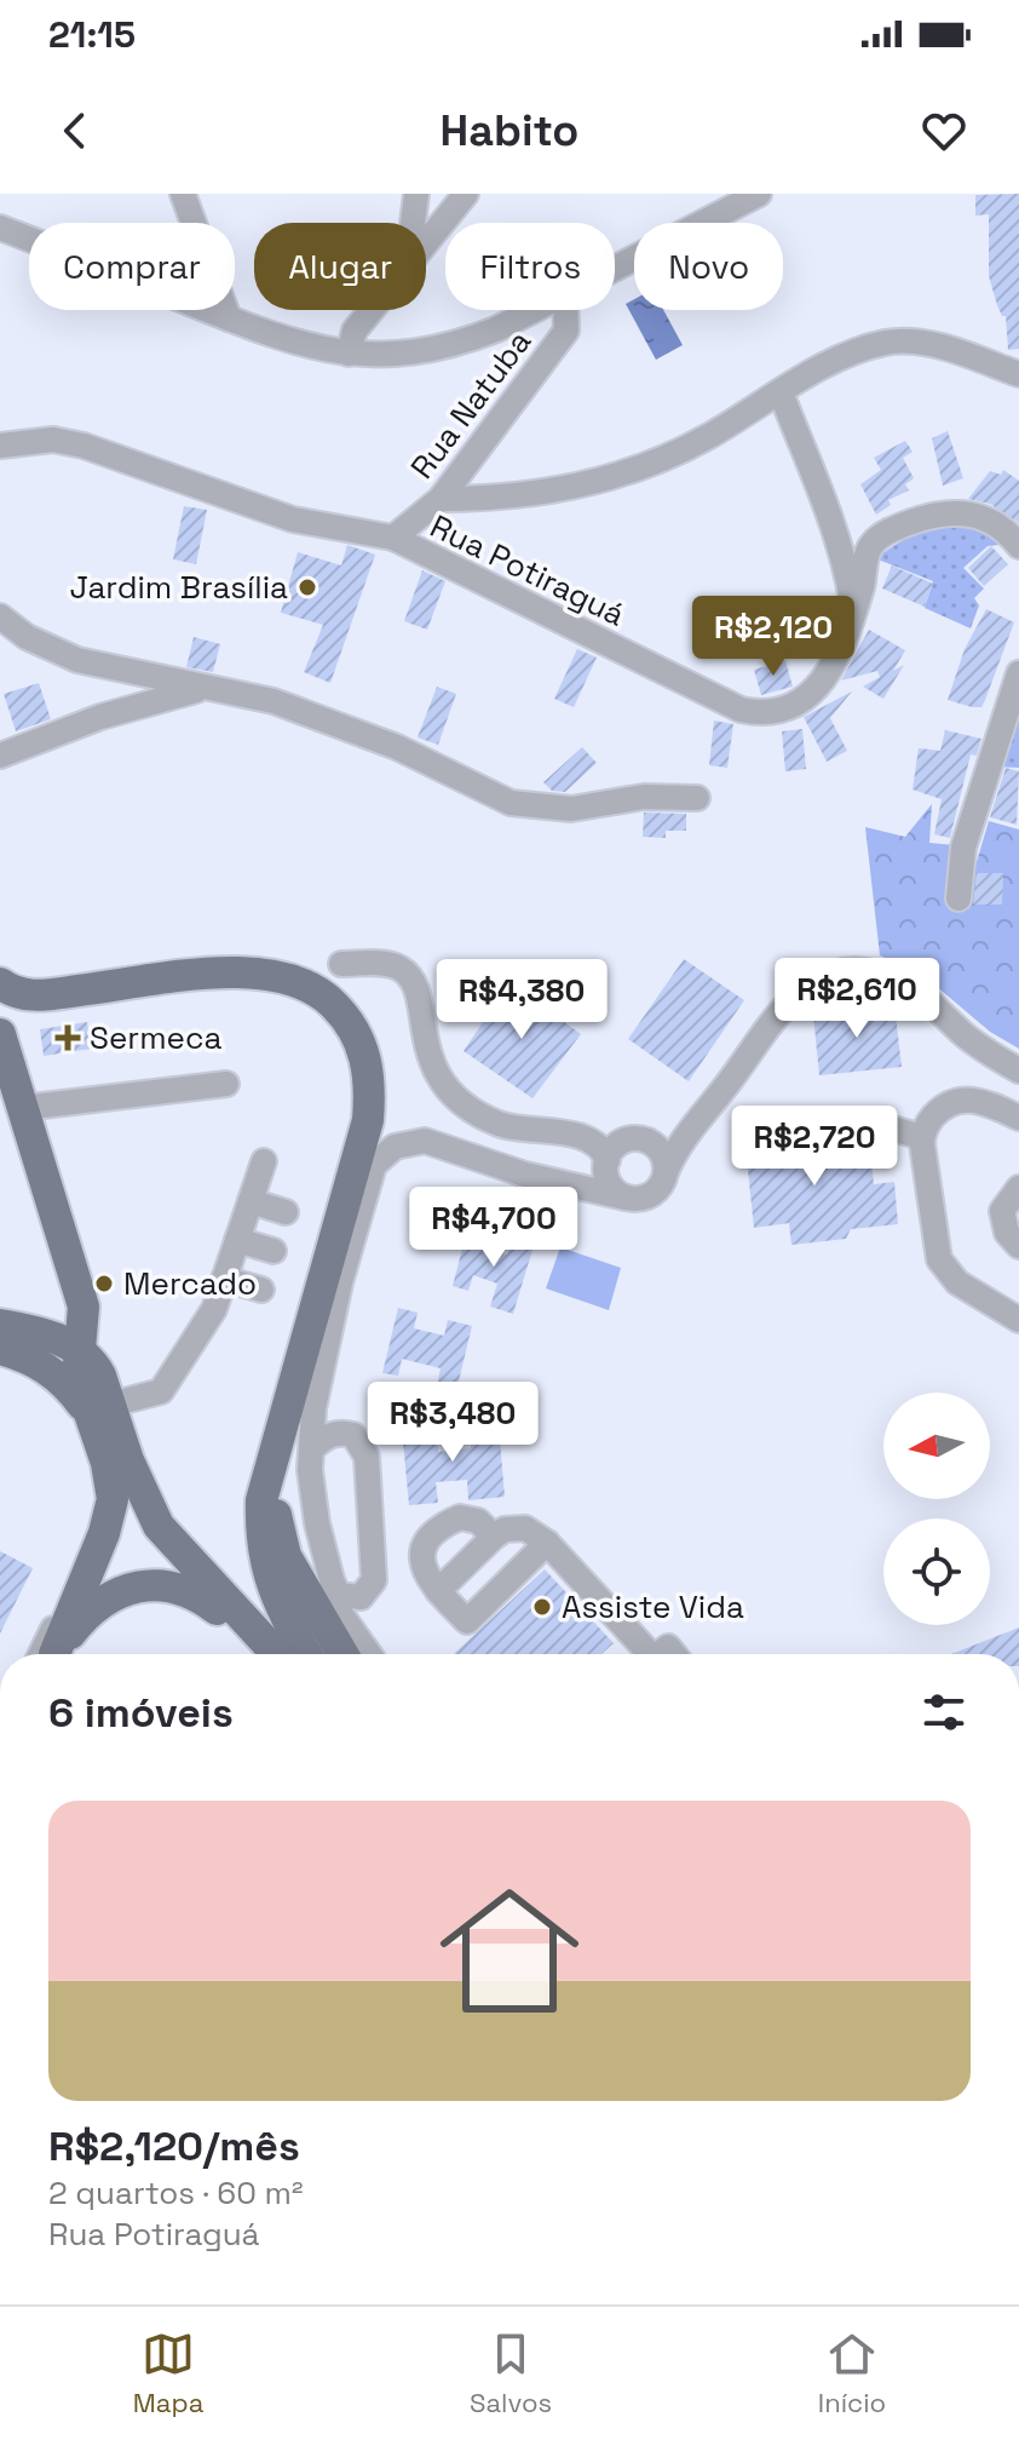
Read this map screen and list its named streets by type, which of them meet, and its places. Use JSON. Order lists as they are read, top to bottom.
{
  "streets": {
    "street": ["Rua Natuba", "Rua Potiraguá"]
  },
  "crossings": [
    ["Rua Natuba", "Rua Potiraguá"]
  ],
  "places": {
    "other": ["Jardim Brasília", "Mercado", "Assiste Vida"],
    "health": ["Sermeca"]
  },
  "north": "left",
  "page": {
    "status": "21:15",
    "header": "Habito",
    "chip": [
      "Comprar",
      "Alugar",
      "Filtros",
      "Novo"
    ],
    "price": [
      "R$2,120",
      "R$2,610",
      "R$4,380",
      "R$2,720",
      "R$4,700",
      "R$3,480"
    ],
    "heading": "6 imóveis",
    "list": [
      {
        "name": "R$2,120/mês",
        "note": "2 quartos · 60 m² · Rua Potiraguá"
      }
    ],
    "tabs": ["Mapa", "Salvos", "Início"]
  }
}
